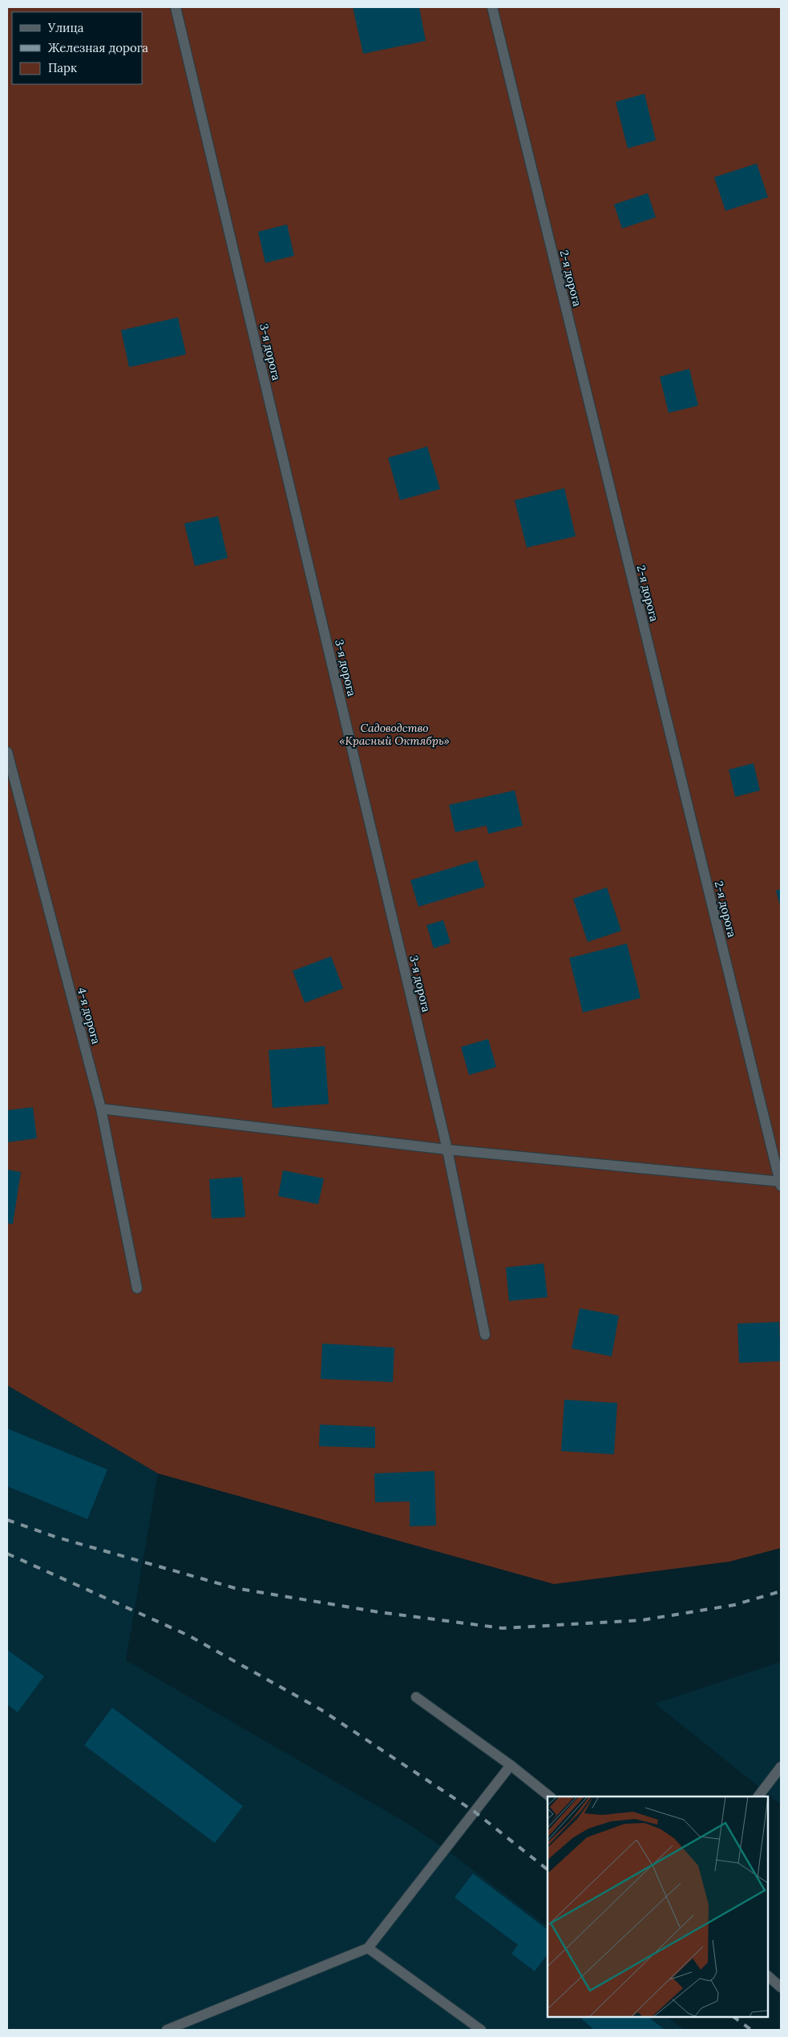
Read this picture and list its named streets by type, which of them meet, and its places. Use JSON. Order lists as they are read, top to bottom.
{
  "streets": {
    "street": ["2-я дорога", "3-я дорога", "4-я дорога"]
  },
  "parks": ["Садоводство «Красный Октябрь»"],
  "legend": ["Улица", "Железная дорога", "Парк"]
}
